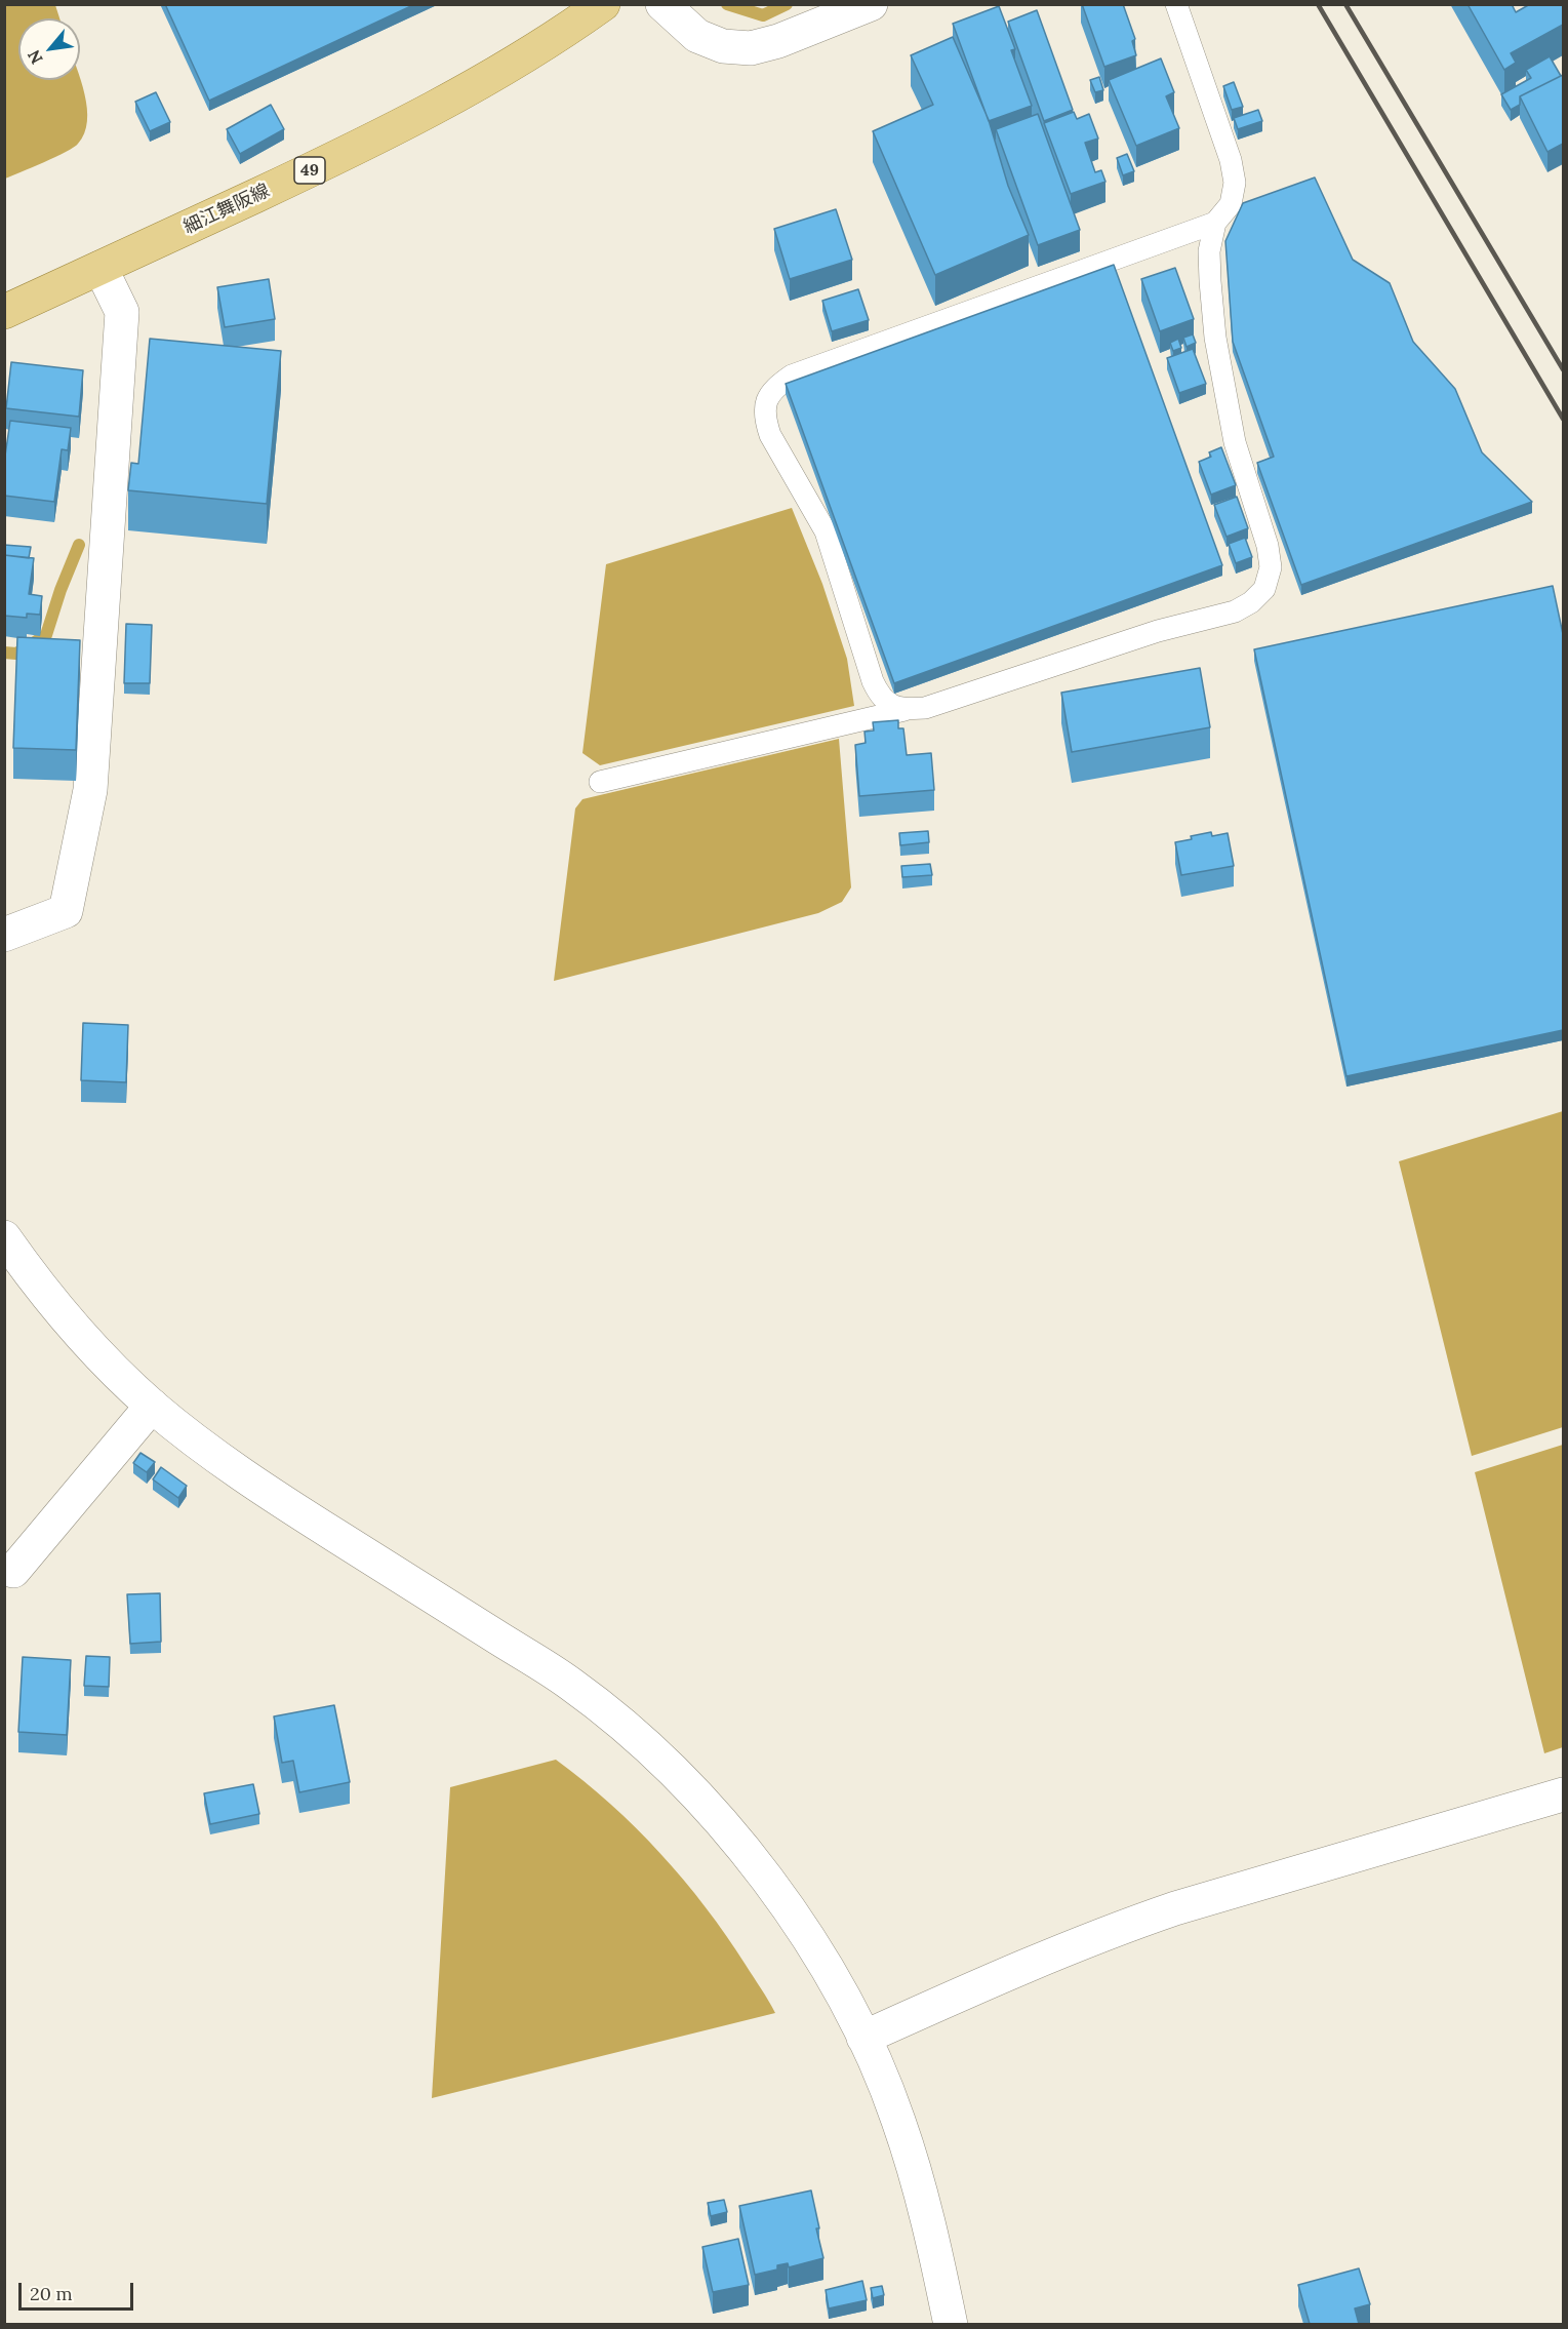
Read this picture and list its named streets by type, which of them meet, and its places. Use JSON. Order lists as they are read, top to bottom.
{
  "streets": {
    "main road": ["49", "細江舞阪線"]
  },
  "scale_bar": "20 m",
  "north": "bottom left"
}
